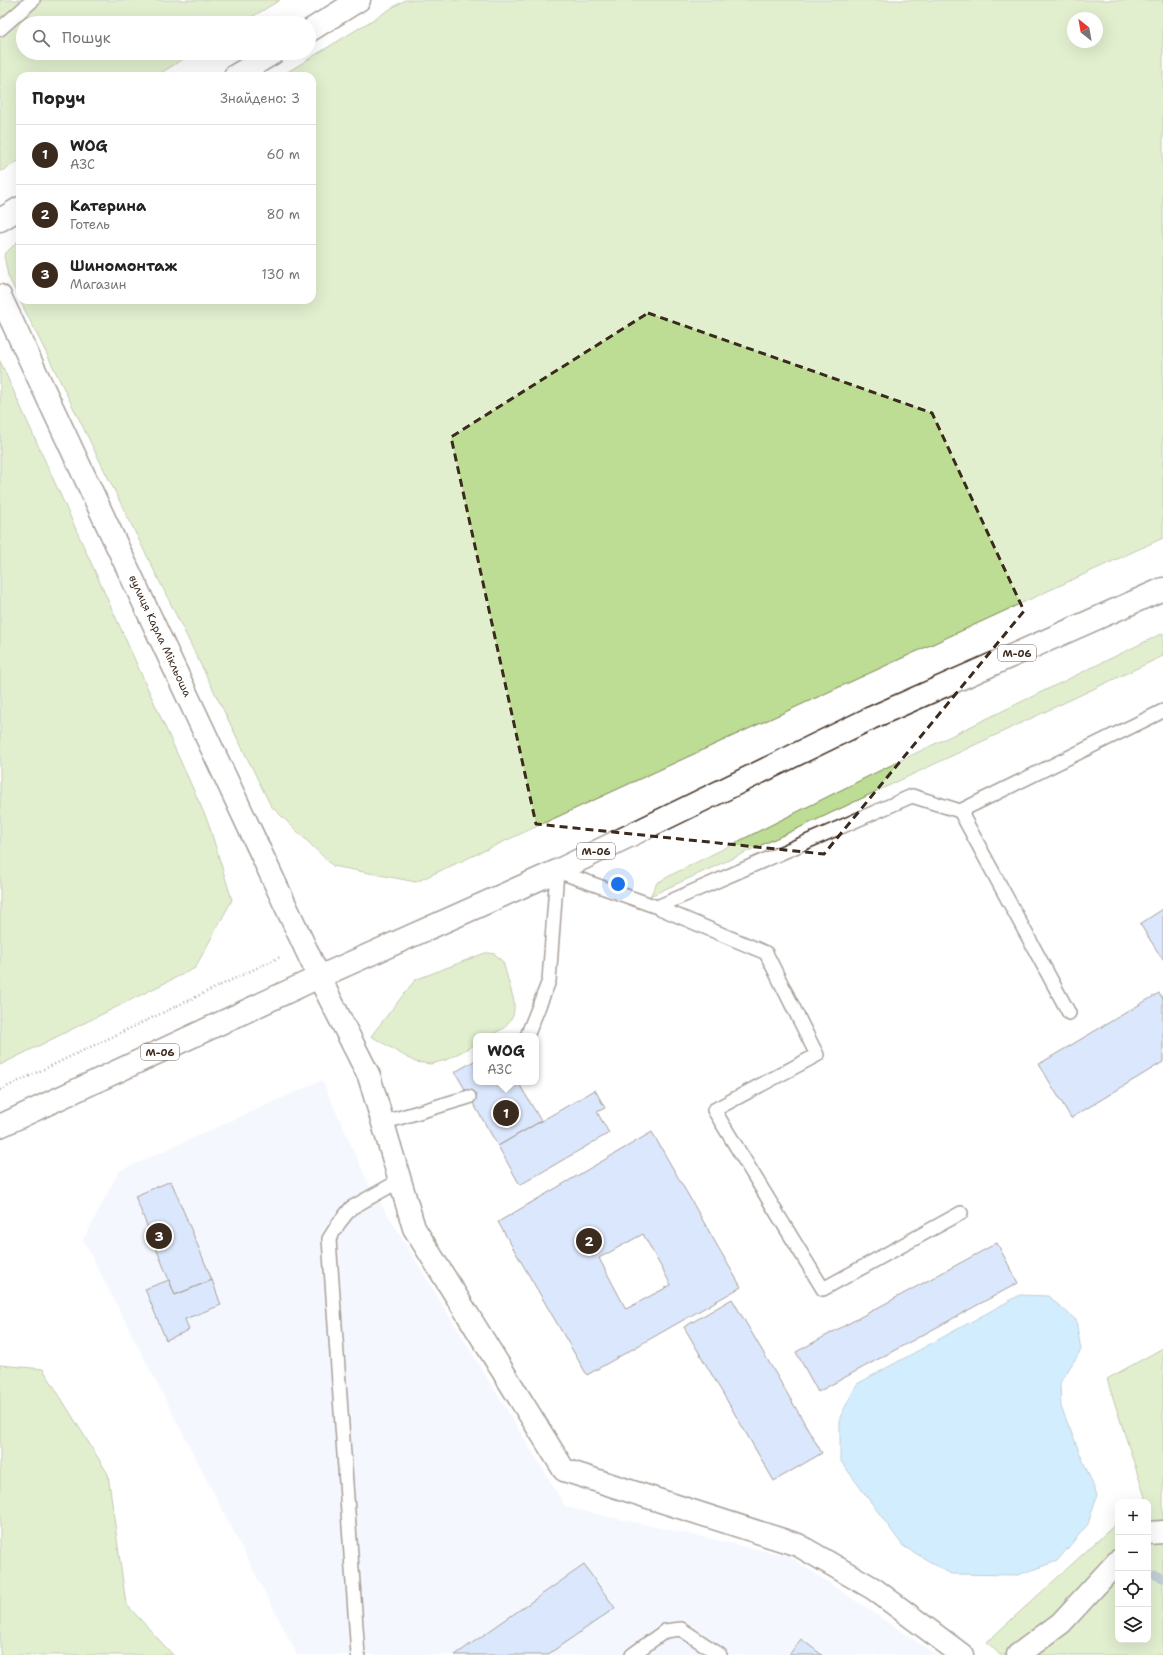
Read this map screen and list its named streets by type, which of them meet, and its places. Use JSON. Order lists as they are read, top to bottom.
{
  "streets": {
    "main road": ["вулиця Карла Мікльоша", "М-06"]
  },
  "crossings": [
    ["вулиця Карла Мікльоша", "М-06"]
  ],
  "north": "top left",
  "page": {
    "search": "Пошук",
    "heading": ["Поруч", "Знайдено: 3"],
    "list": [
      {
        "mark": "1",
        "name": "WOG",
        "note": "АЗС",
        "value": "60 m"
      },
      {
        "mark": "2",
        "name": "Катерина",
        "note": "Готель",
        "value": "80 m"
      },
      {
        "mark": "3",
        "name": "Шиномонтаж",
        "note": "Магазин",
        "value": "130 m"
      }
    ],
    "popup": ["WOG", "АЗС"],
    "pins": ["1", "3", "2"],
    "map_buttons": ["+", "−"]
  }
}
